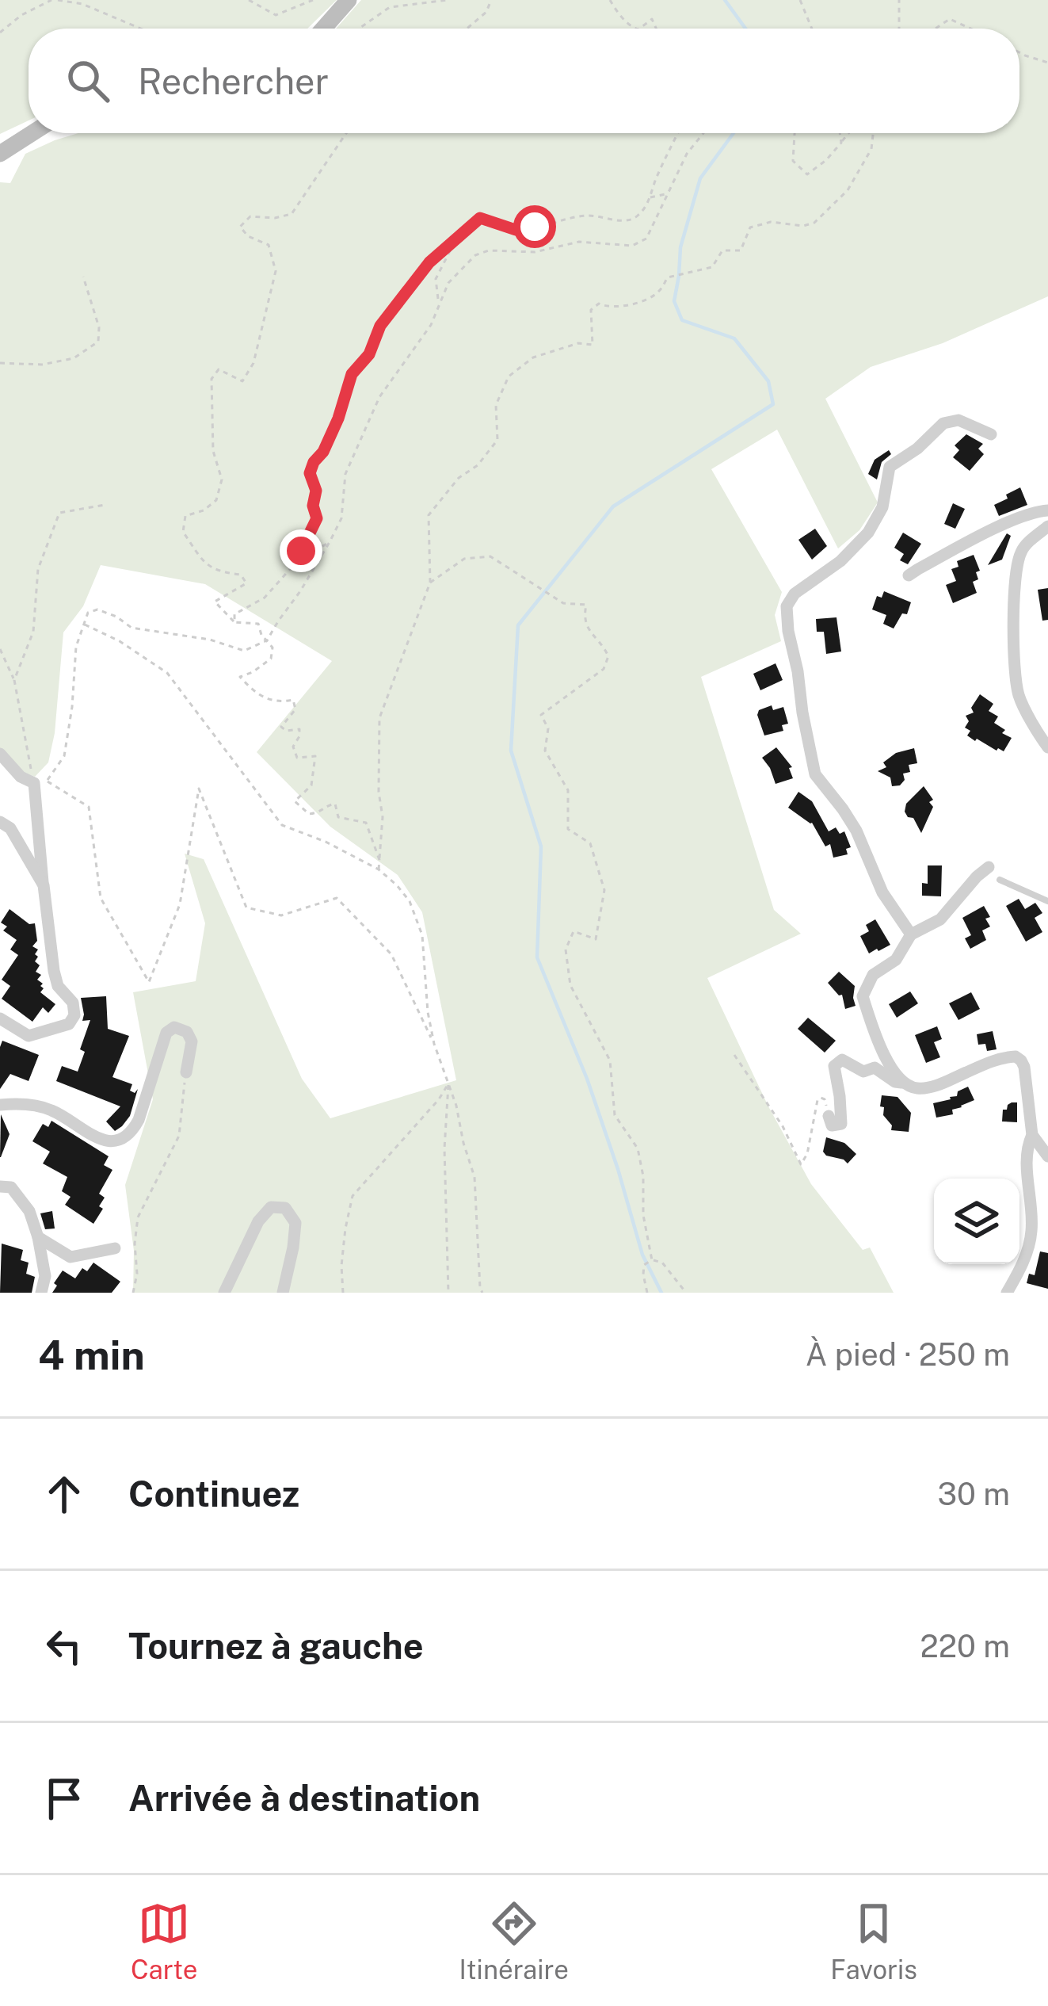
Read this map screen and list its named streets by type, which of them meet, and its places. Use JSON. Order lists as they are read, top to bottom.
{
  "page": {
    "search": "Rechercher",
    "heading": ["4 min", "À pied · 250 m"],
    "list": [
      ["Continuez", "30 m"],
      ["Tournez à gauche", "220 m"],
      "Arrivée à destination"
    ],
    "nav": ["Carte", "Itinéraire", "Favoris"]
  }
}
